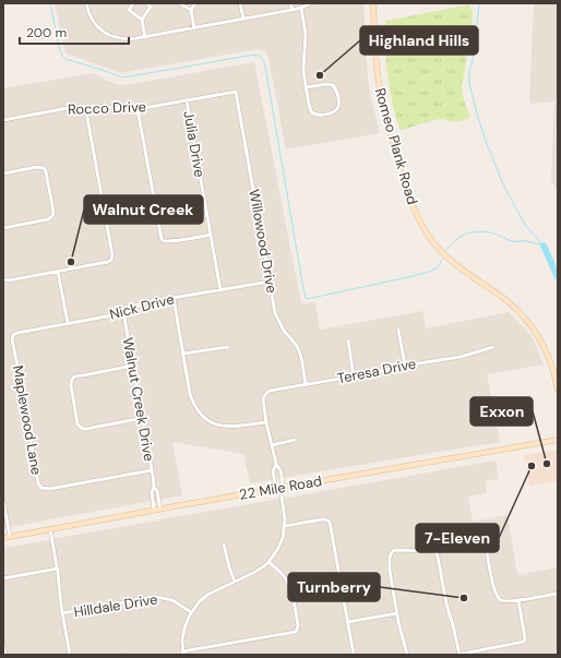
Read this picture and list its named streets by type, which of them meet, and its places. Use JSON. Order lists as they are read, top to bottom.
{
  "streets": {
    "street": [
      "Rocco Drive",
      "Julia Drive",
      "Romeo Plank Road",
      "Willowood Drive",
      "Nick Drive",
      "Teresa Drive",
      "Walnut Creek Drive",
      "Maplewood Lane",
      "22 Mile Road",
      "Hilldale Drive"
    ]
  },
  "crossings": [
    ["Rocco Drive", "Julia Drive"],
    ["Rocco Drive", "Willowood Drive"],
    ["Julia Drive", "Nick Drive"],
    ["Willowood Drive", "Nick Drive"],
    ["Willowood Drive", "Teresa Drive"],
    ["Nick Drive", "Walnut Creek Drive"],
    ["Nick Drive", "Maplewood Lane"],
    ["Walnut Creek Drive", "Maplewood Lane"],
    ["Walnut Creek Drive", "22 Mile Road"]
  ],
  "places": [
    "Highland Hills",
    "Walnut Creek",
    "Exxon",
    "7-Eleven",
    "Turnberry"
  ],
  "scale_bar": "200 m"
}
